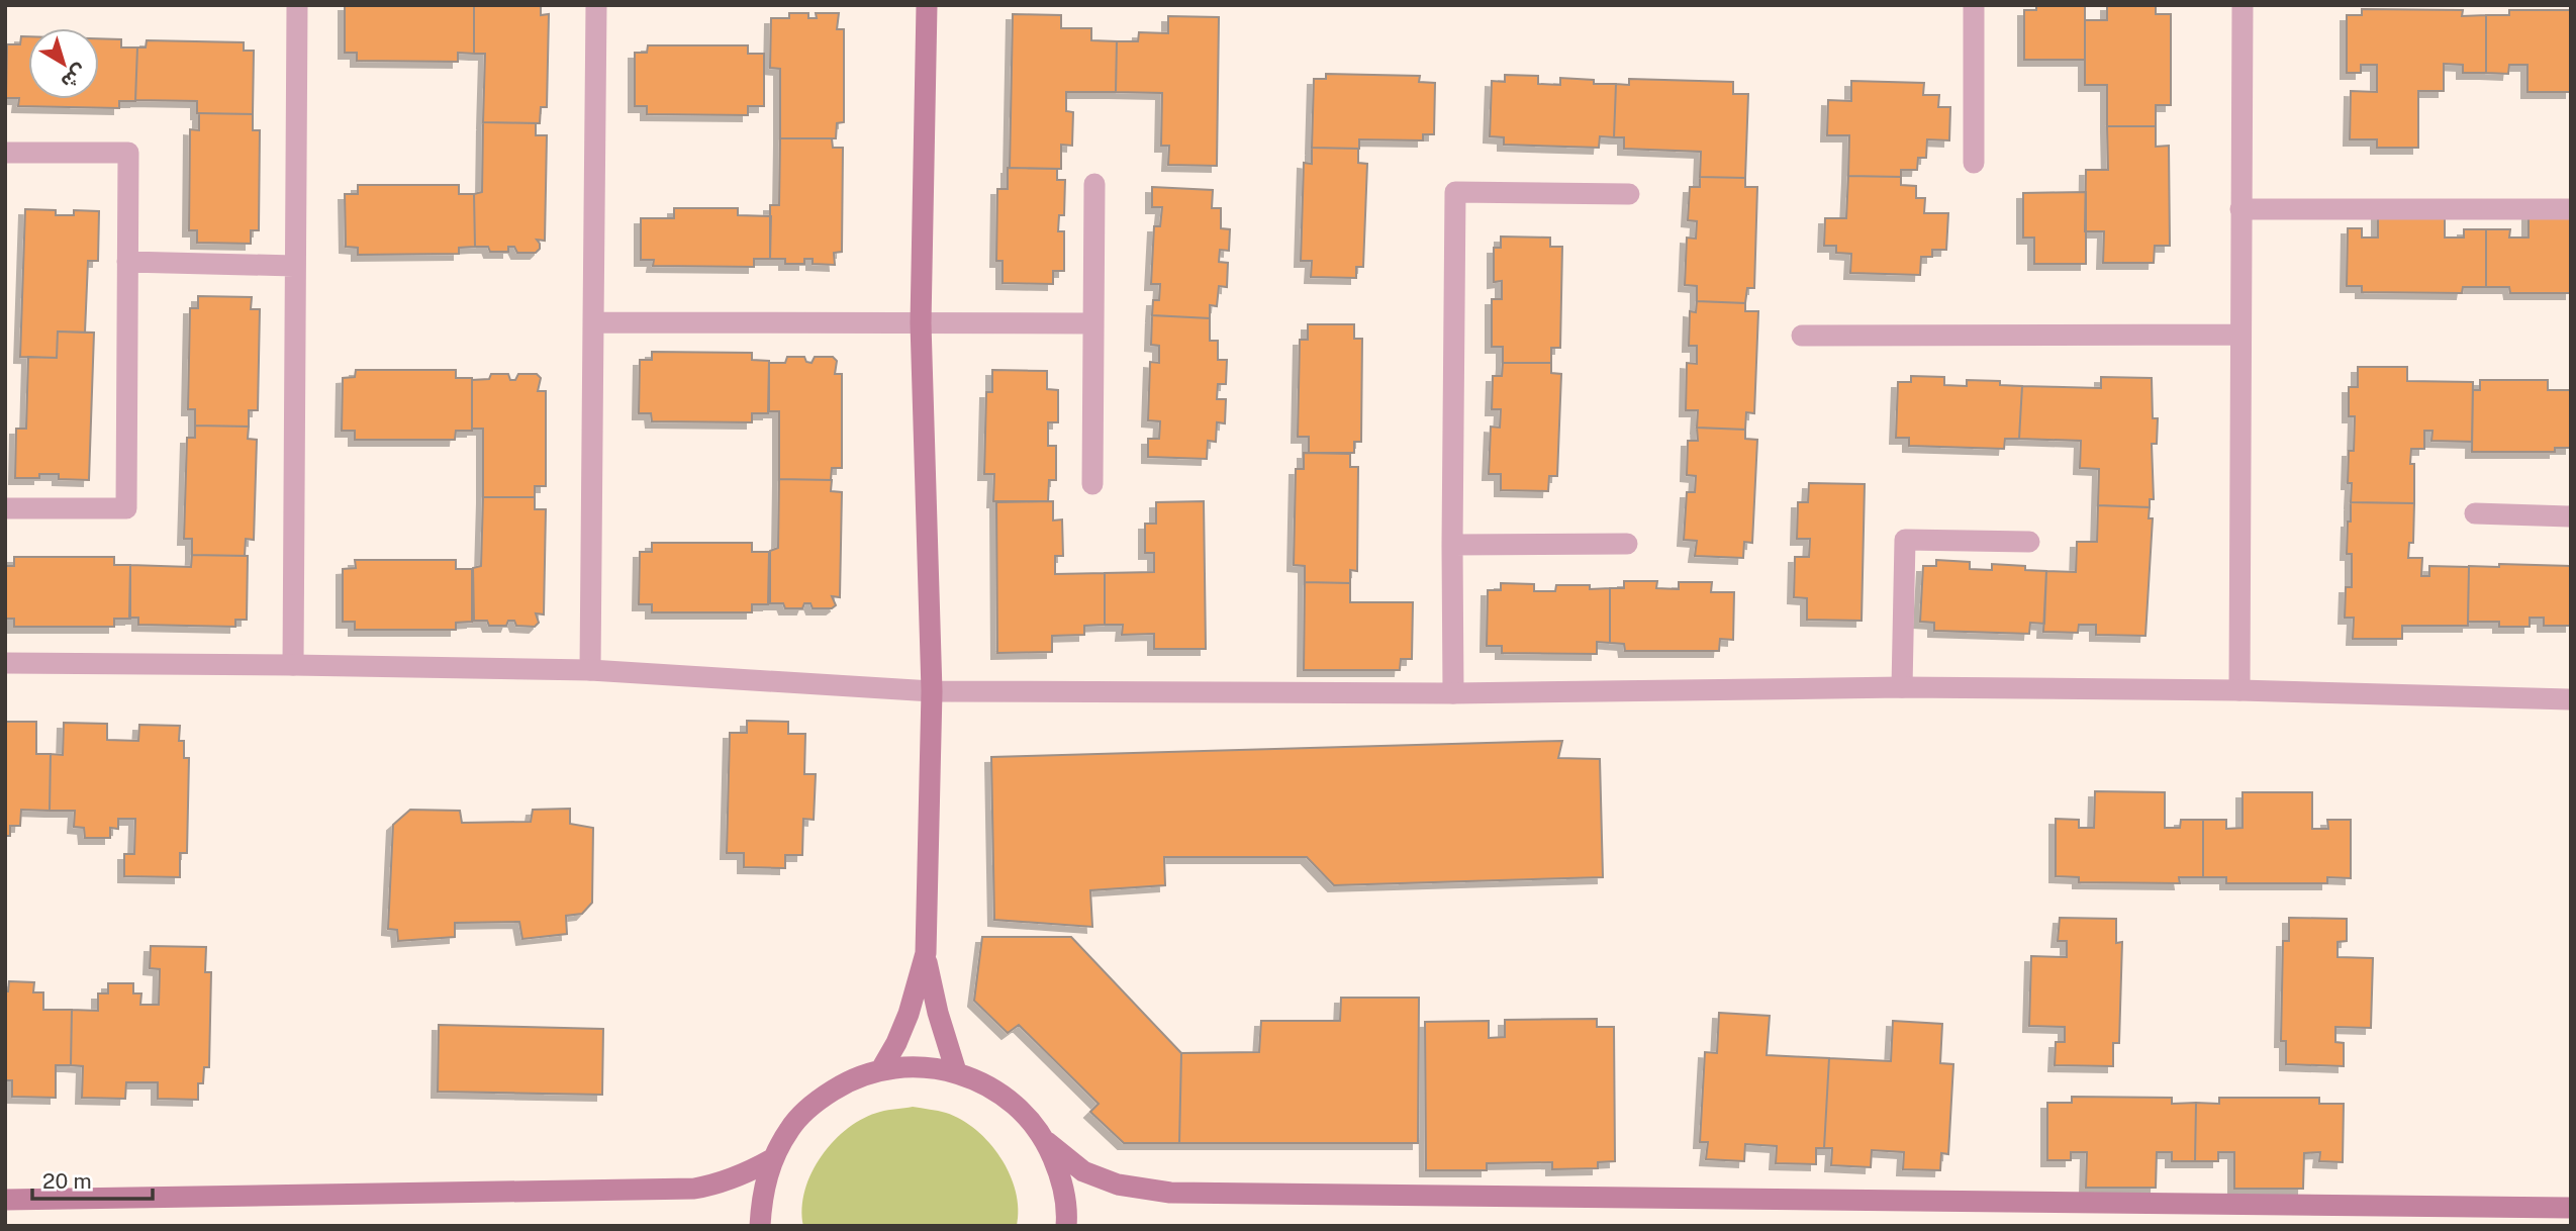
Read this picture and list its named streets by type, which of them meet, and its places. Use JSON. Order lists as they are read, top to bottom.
{
  "scale_bar": "20 m",
  "north": "bottom right"
}
